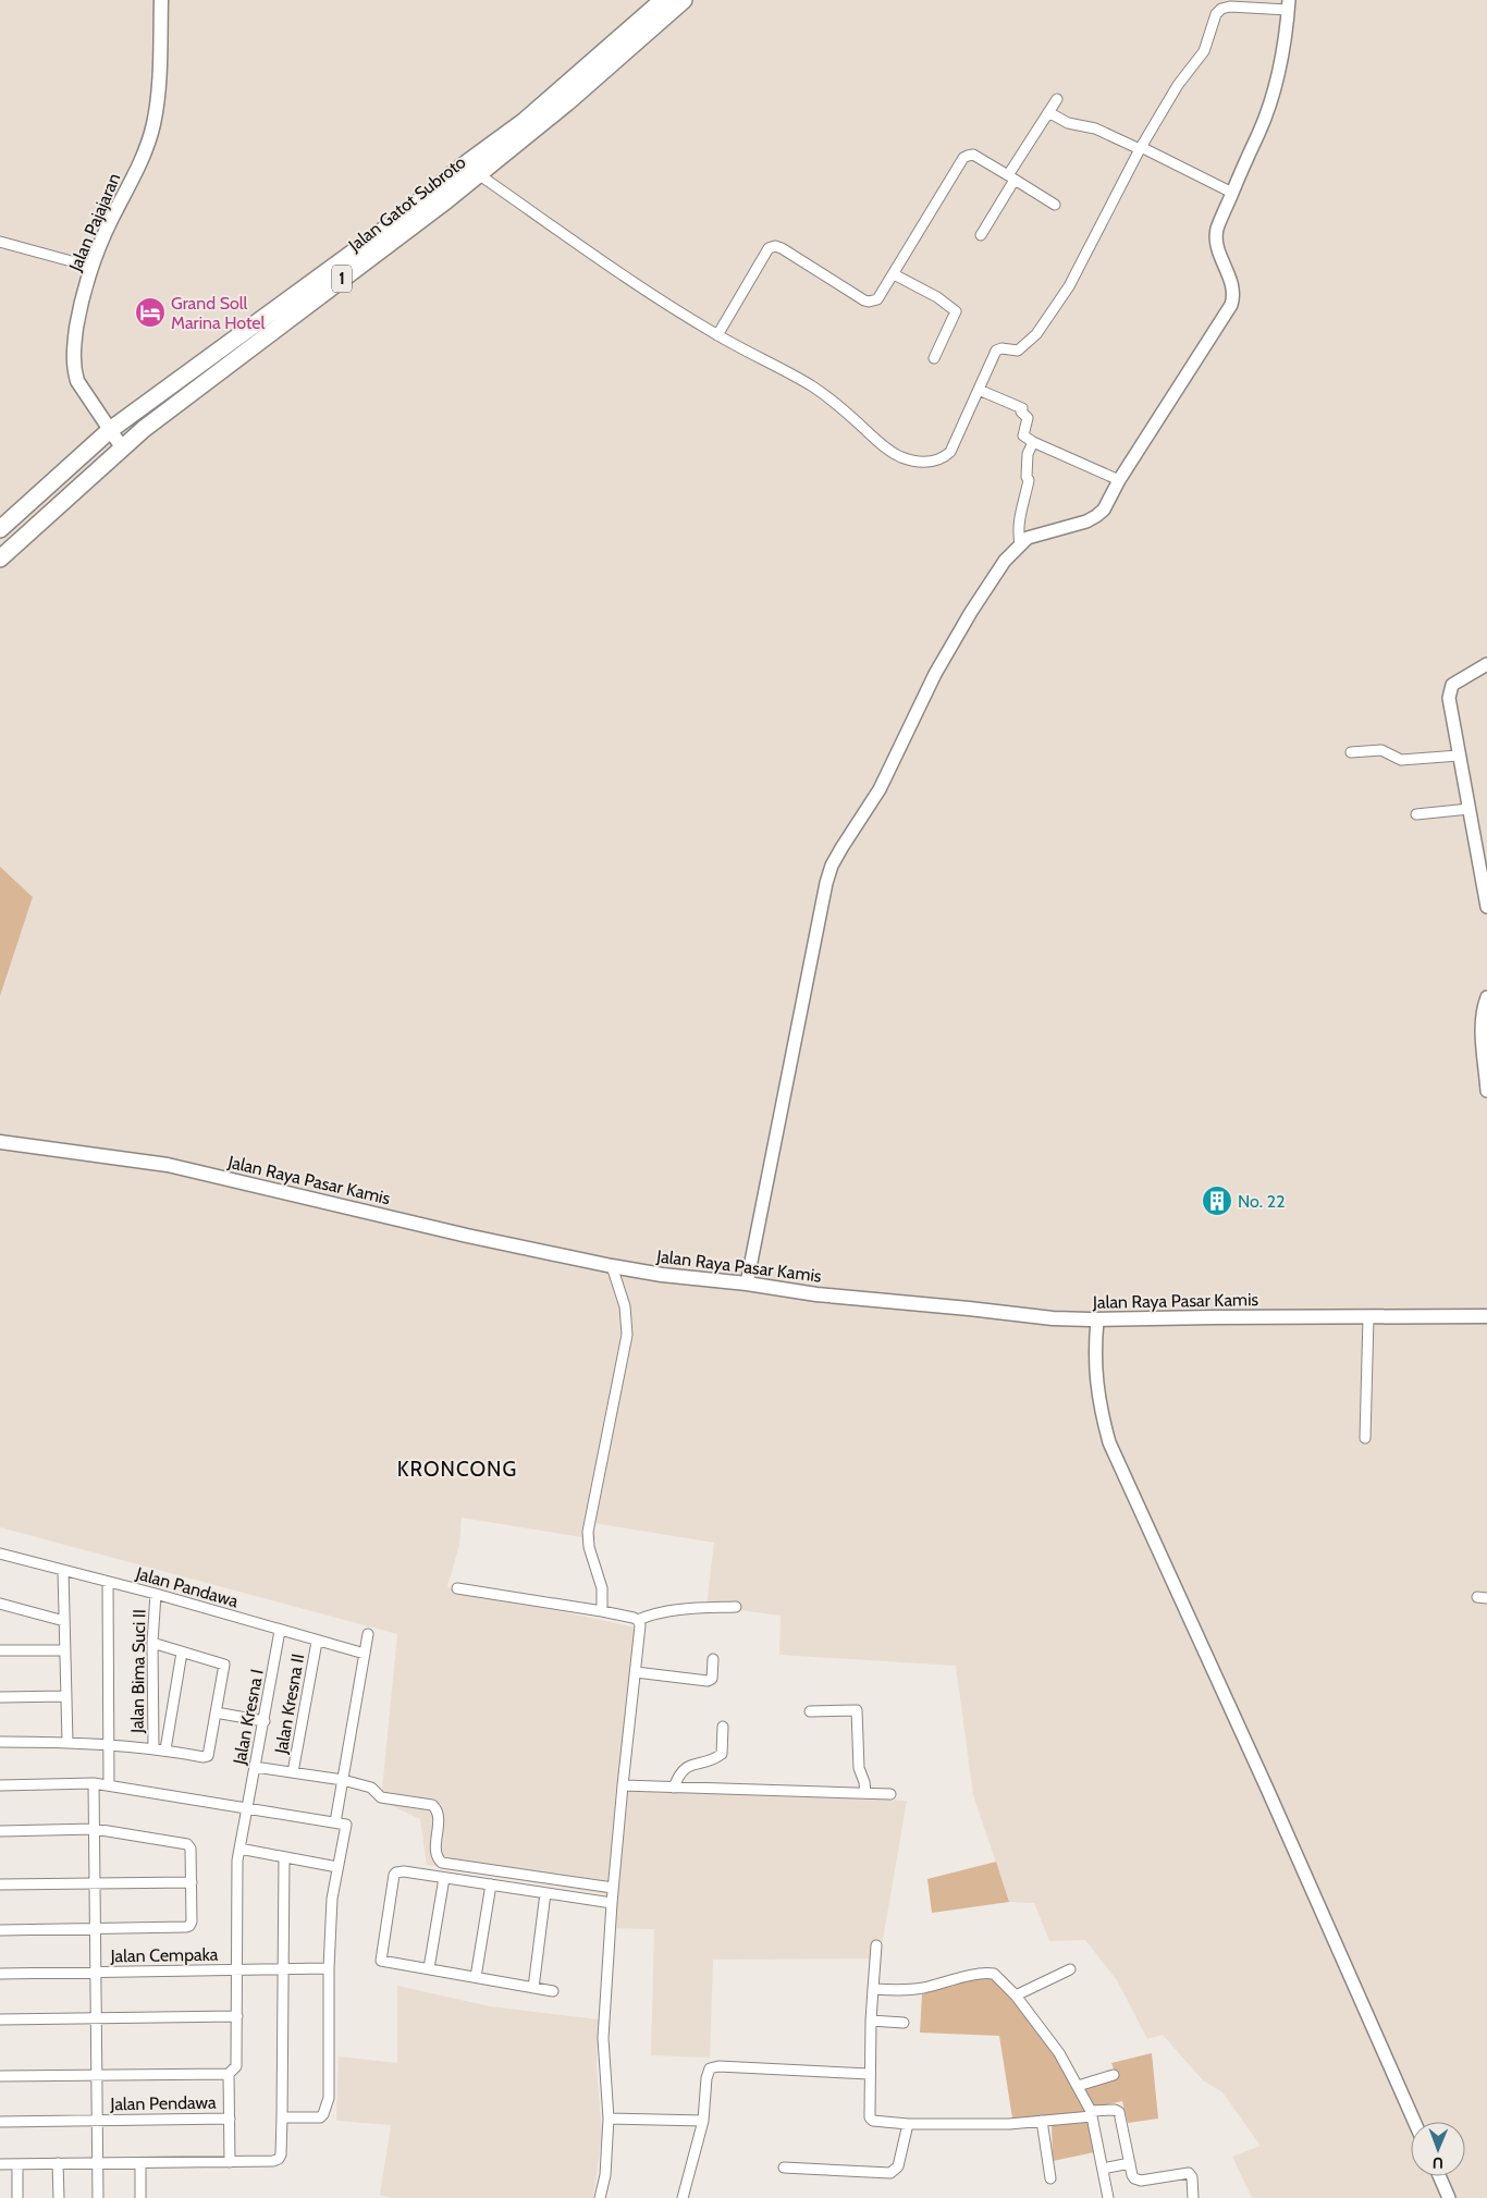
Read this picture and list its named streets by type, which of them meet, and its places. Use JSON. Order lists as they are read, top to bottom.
{
  "streets": {
    "highway": ["Jalan Gatot Subroto", "1"],
    "main road": ["Jalan Pajajaran", "Jalan Raya Pasar Kamis"],
    "street": [
      "Jalan Pandawa",
      "Jalan Bima Suci II",
      "Jalan Kresna II",
      "Jalan Kresna I",
      "Jalan Cempaka",
      "Jalan Pendawa"
    ]
  },
  "crossings": [
    ["Jalan Gatot Subroto", "Jalan Pajajaran"],
    ["Jalan Pandawa", "Jalan Bima Suci II"],
    ["Jalan Pandawa", "Jalan Kresna II"],
    ["Jalan Pandawa", "Jalan Kresna I"],
    ["Jalan Kresna I", "Jalan Cempaka"],
    ["Jalan Kresna I", "Jalan Pendawa"]
  ],
  "districts": ["KRONCONG"],
  "places": {
    "hotel": ["Grand Soll Marina Hotel"],
    "building": ["No. 22"]
  },
  "north": "bottom"
}
